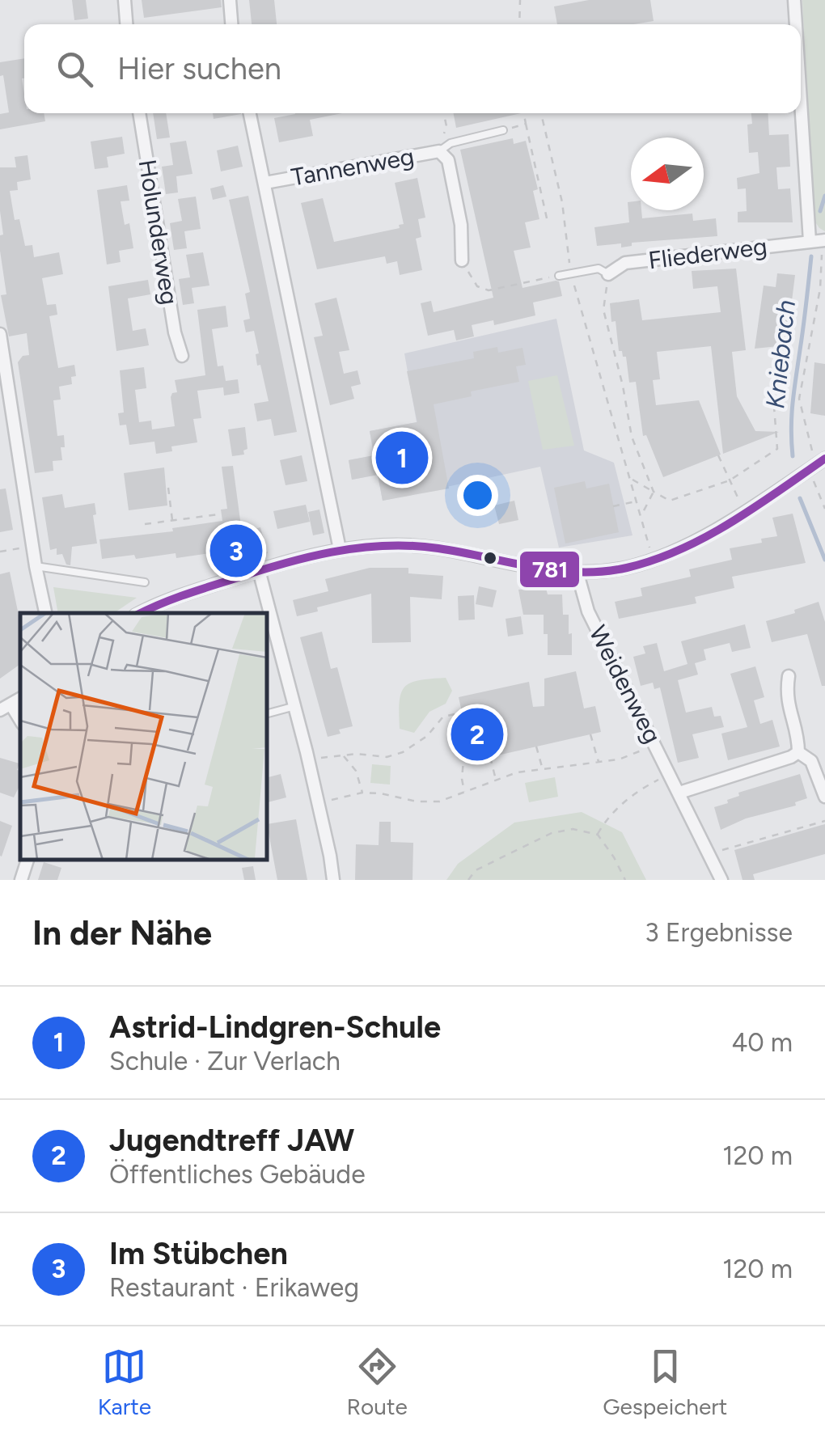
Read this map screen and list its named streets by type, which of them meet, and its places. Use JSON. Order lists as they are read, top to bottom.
{
  "streets": {
    "street": [
      "Tannenweg",
      "Holunderweg",
      "Fliederweg",
      "Weidenweg"
    ]
  },
  "water": ["Kniebach"],
  "lines": ["transit line 781"],
  "north": "left",
  "page": {
    "search": "Hier suchen",
    "pins": ["1", "3", "2"],
    "heading": ["In der Nähe", "3 Ergebnisse"],
    "list": [
      {
        "mark": "1",
        "name": "Astrid-Lindgren-Schule",
        "note": "Schule · Zur Verlach",
        "value": "40 m"
      },
      {
        "mark": "2",
        "name": "Jugendtreff JAW",
        "note": "Öffentliches Gebäude",
        "value": "120 m"
      },
      {
        "mark": "3",
        "name": "Im Stübchen",
        "note": "Restaurant · Erikaweg",
        "value": "120 m"
      }
    ],
    "nav": ["Karte", "Route", "Gespeichert"]
  }
}
